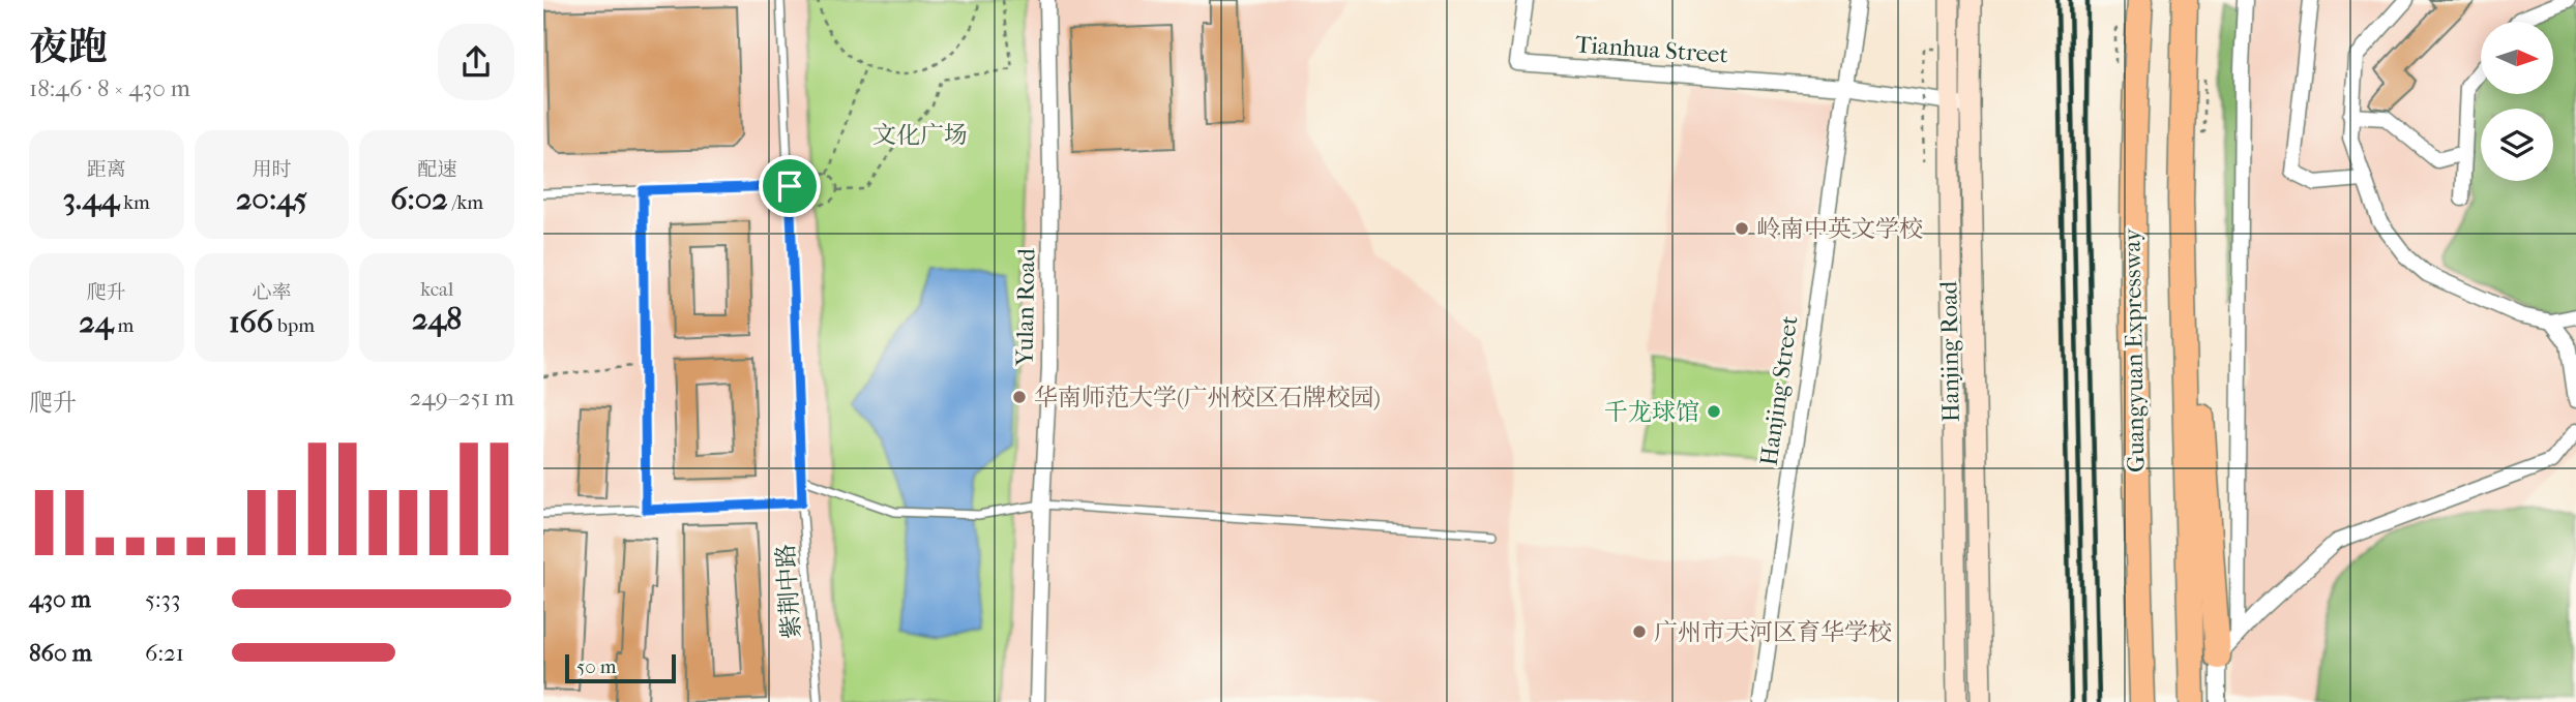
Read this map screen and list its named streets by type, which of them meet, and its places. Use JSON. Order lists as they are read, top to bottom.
{
  "streets": {
    "highway": ["Guangyuan Expressway"],
    "street": [
      "Tianhua Street",
      "Yulan Road",
      "Hanjing Road",
      "Hanjing Street"
    ],
    "lane": ["紫荆中路"]
  },
  "crossings": [
    ["Tianhua Street", "Hanjing Road"],
    ["Tianhua Street", "Hanjing Street"]
  ],
  "parks": ["文化广场"],
  "places": [
    "岭南中英文学校",
    "华南师范大学(广州校区石牌校园)",
    "千龙球馆",
    "广州市天河区育华学校"
  ],
  "scale_bar": "50 m",
  "north": "right",
  "page": {
    "heading": ["夜跑", "18:46 · 8 × 430 m"],
    "stats": [
      ["距离", "3.44 km"],
      ["用时", "20:45"],
      ["配速", "6:02 /km"],
      ["爬升", "24 m"],
      ["心率", "166 bpm"],
      ["kcal", "248"]
    ],
    "chart": ["爬升", "249–251 m"],
    "list": [
      {
        "name": "430 m",
        "note": "5:33"
      },
      {
        "name": "860 m",
        "note": "6:21"
      }
    ],
    "scale": "50 m"
  }
}
